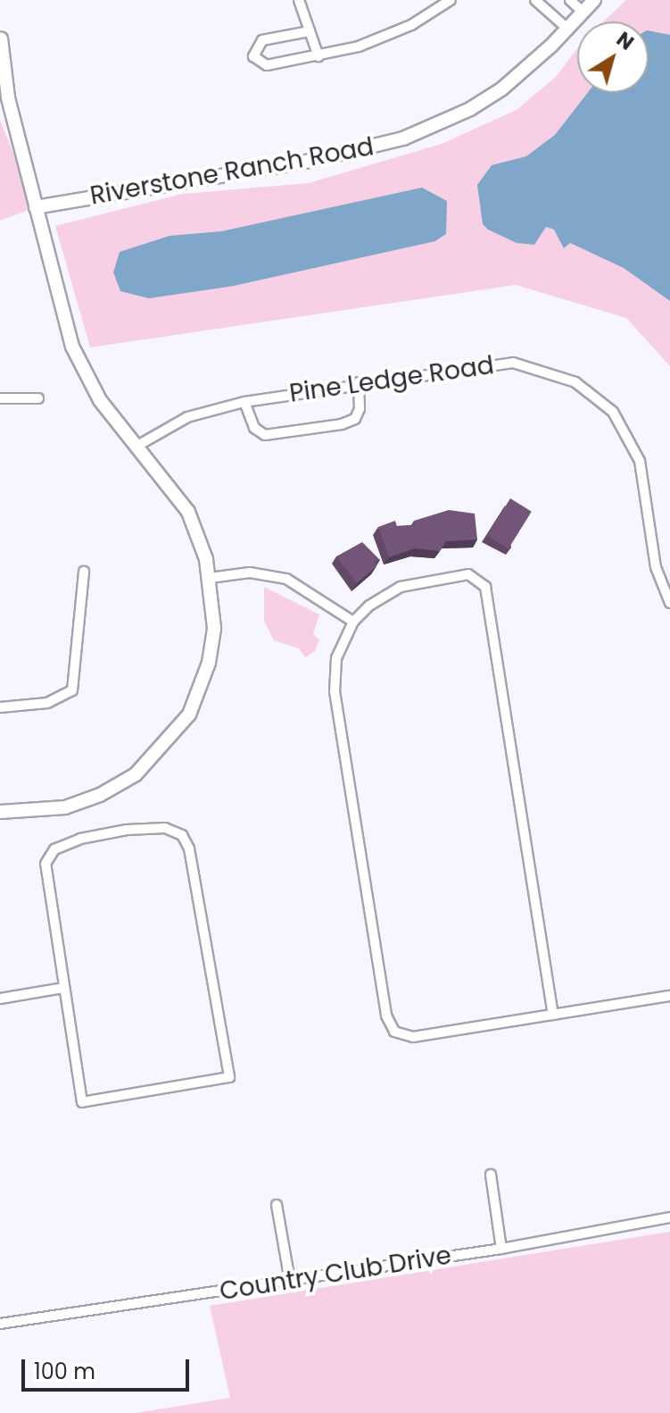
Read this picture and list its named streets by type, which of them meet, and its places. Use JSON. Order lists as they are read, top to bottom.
{
  "streets": {
    "street": ["Riverstone Ranch Road", "Pine Ledge Road", "Country Club Drive"]
  },
  "scale_bar": "100 m",
  "north": "top right"
}
